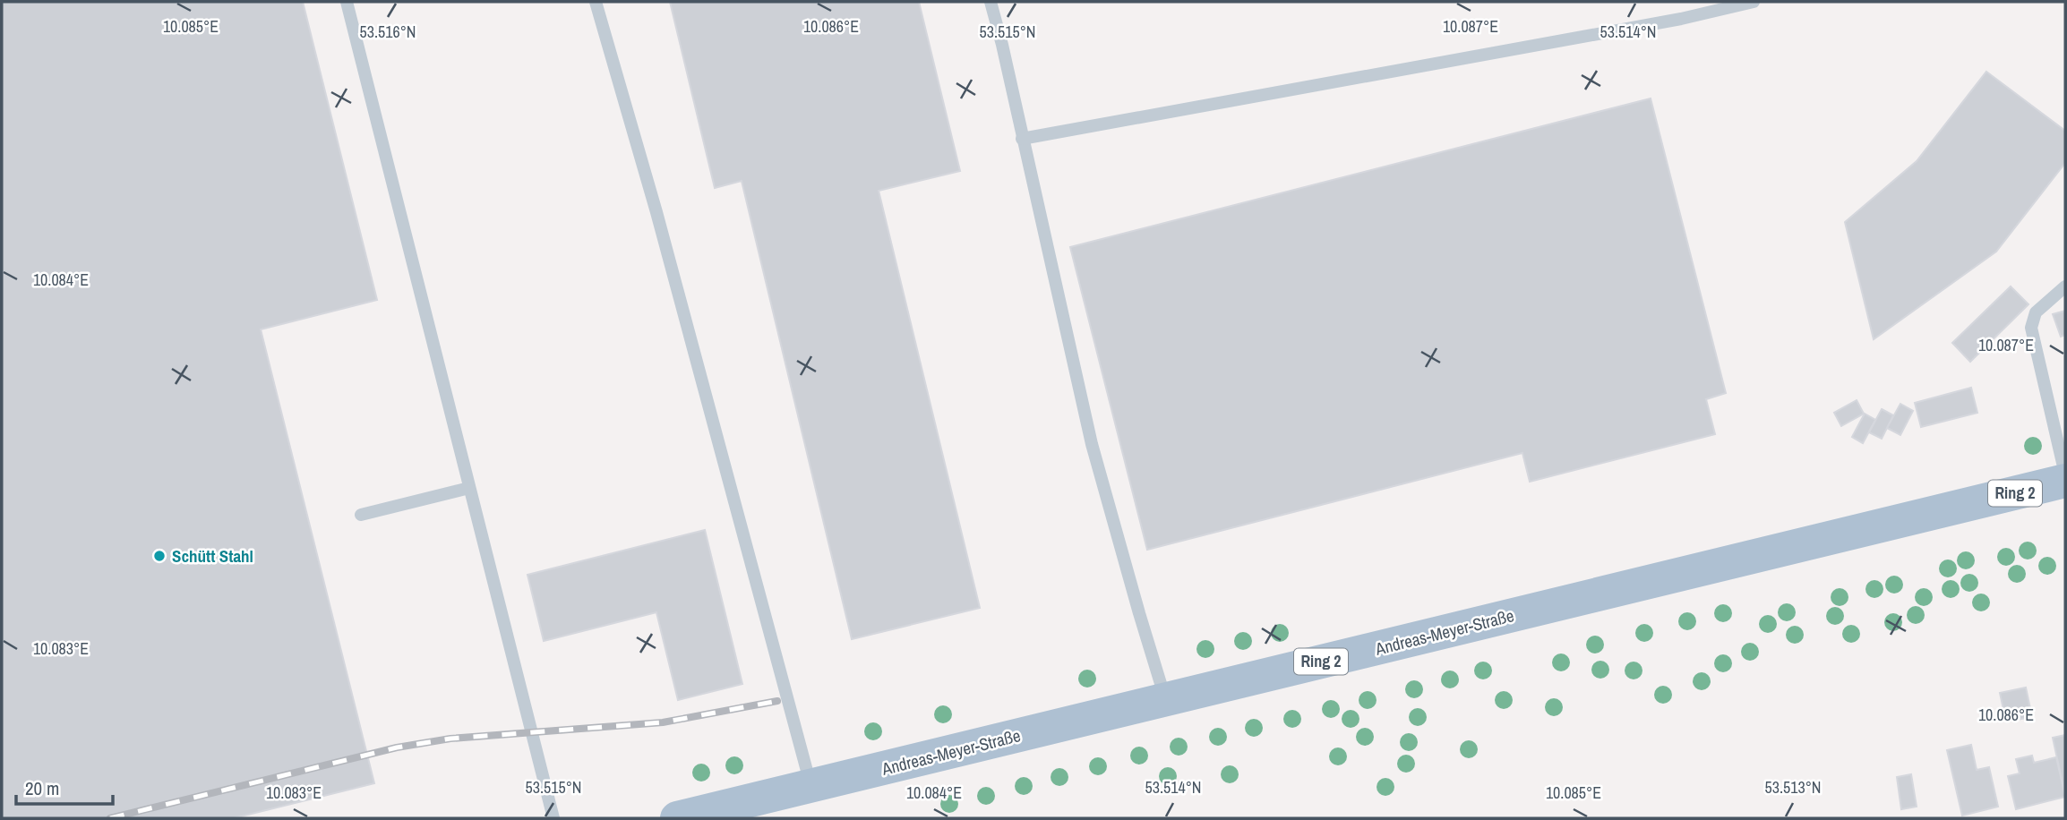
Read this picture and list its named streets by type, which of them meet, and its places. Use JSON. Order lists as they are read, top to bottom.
{
  "streets": {
    "main road": ["Ring 2", "Andreas-Meyer-Straße"]
  },
  "places": ["Schütt Stahl"],
  "scale_bar": "20 m",
  "coordinates": [
    "10.085°E",
    "10.086°E",
    "10.087°E",
    "53.516°N",
    "53.515°N",
    "53.514°N",
    "10.084°E",
    "10.083°E",
    "53.513°N"
  ]
}
